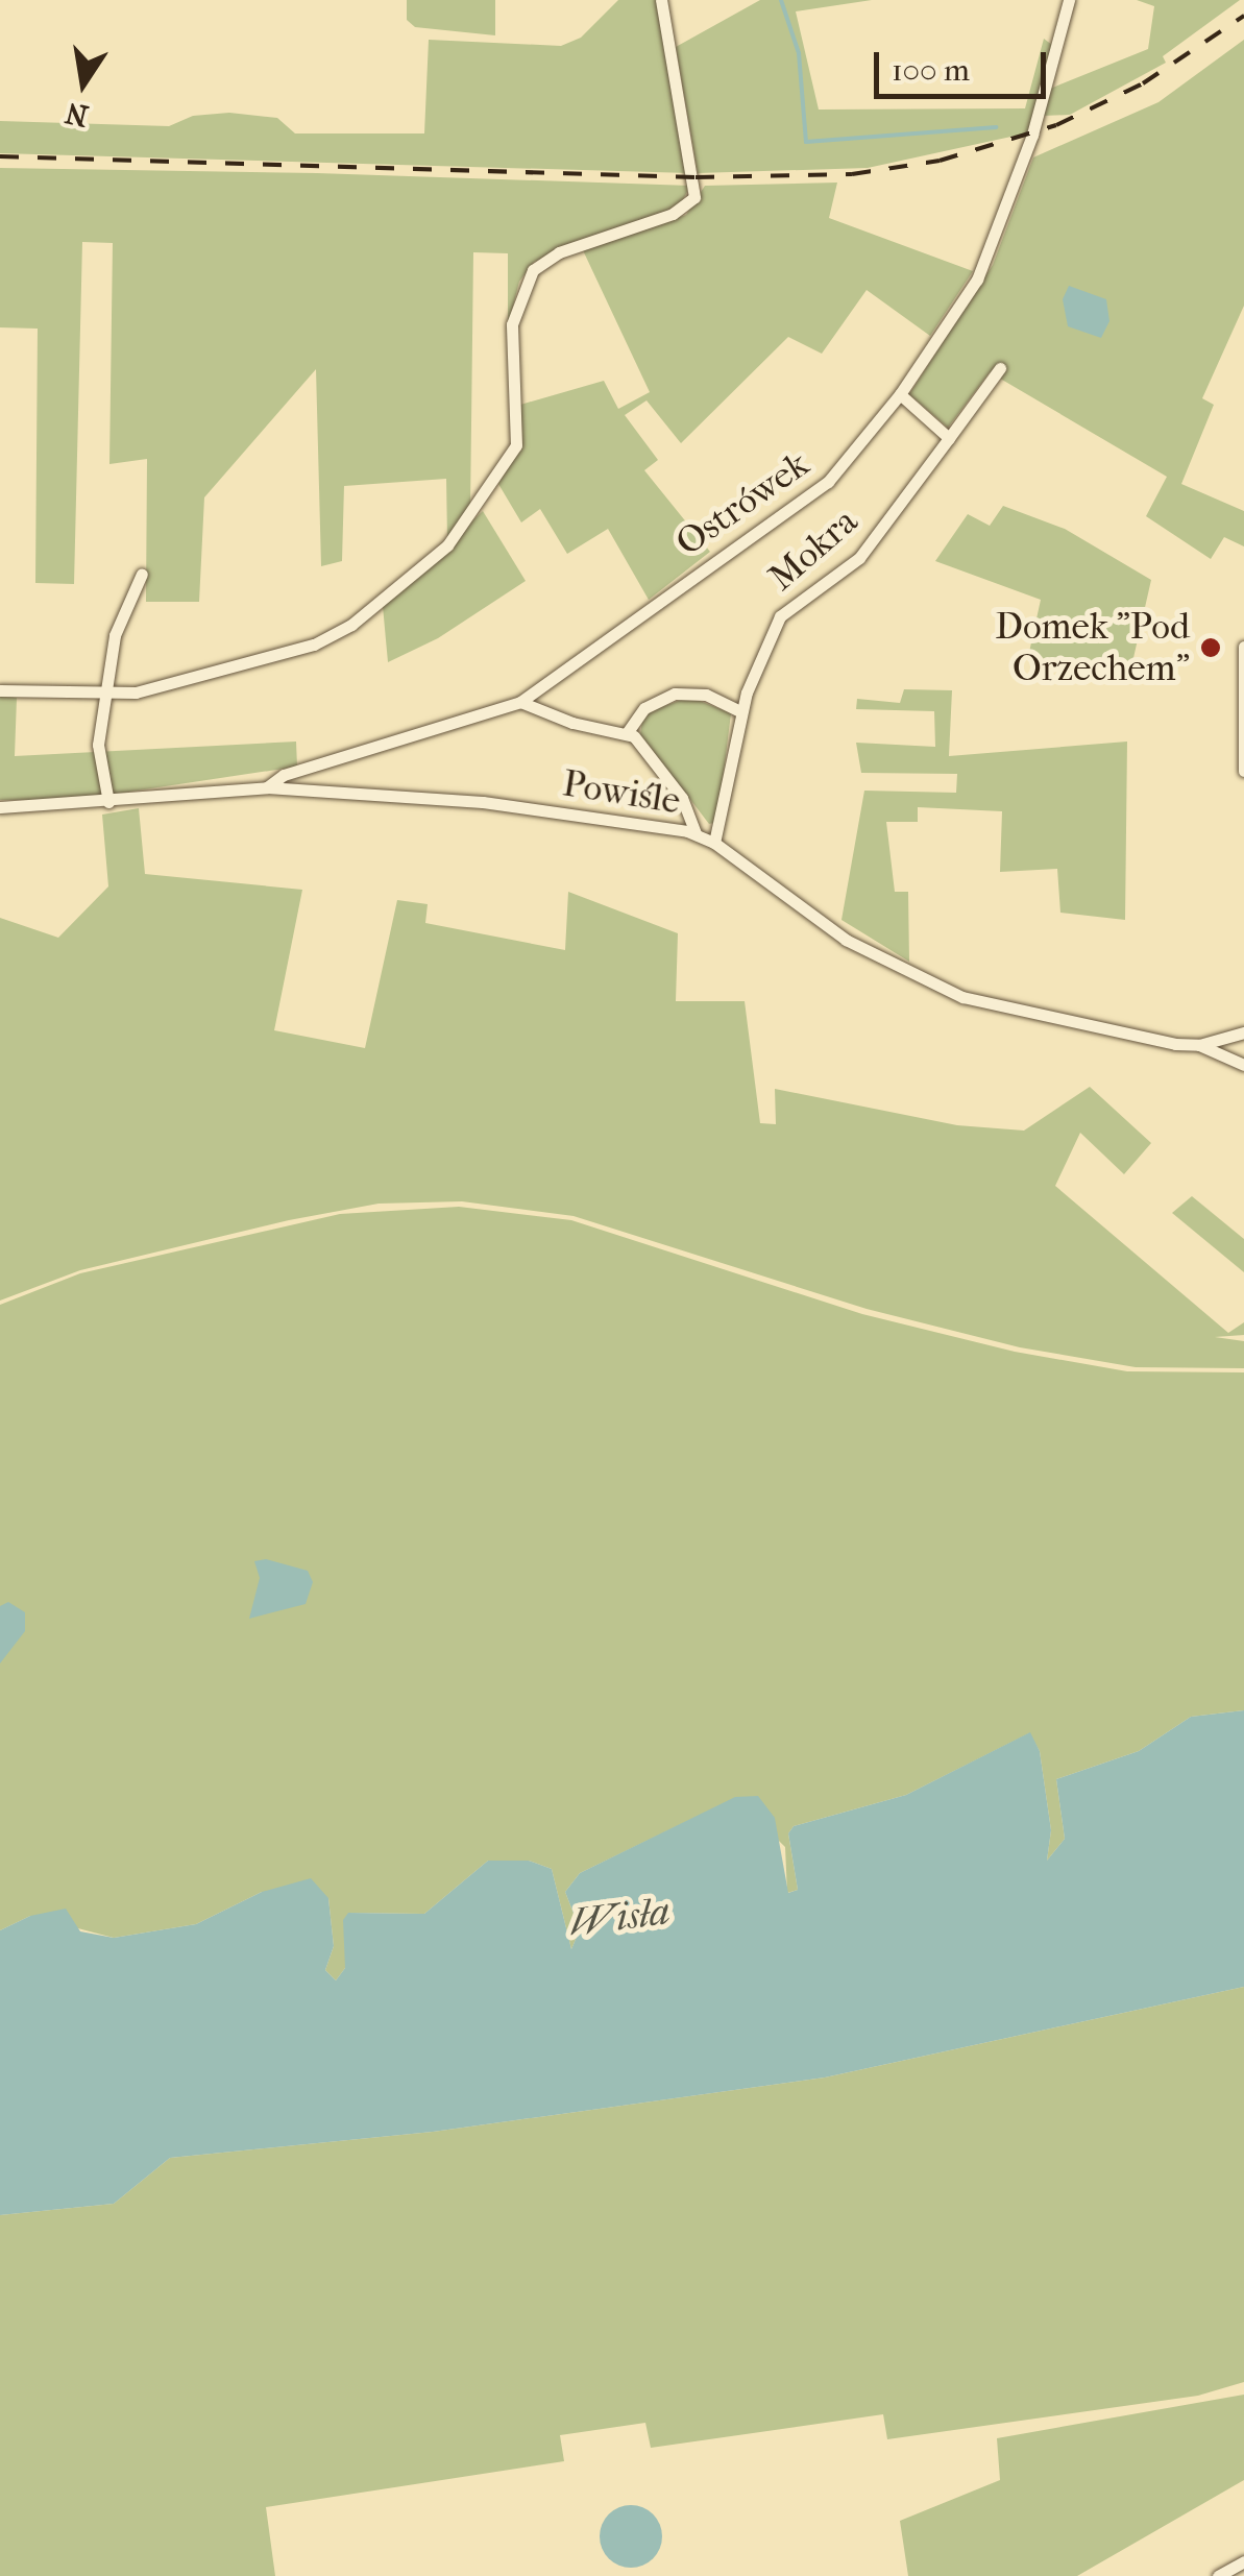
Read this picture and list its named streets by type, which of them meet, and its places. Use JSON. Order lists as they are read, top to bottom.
{
  "streets": {
    "street": ["Ostrówek", "Mokra", "Powiśle"]
  },
  "crossings": [
    ["Ostrówek", "Powiśle"],
    ["Mokra", "Powiśle"]
  ],
  "water": ["Wisła"],
  "places": ["Domek \"Pod Orzechem\""],
  "scale_bar": "100 m",
  "north": "bottom"
}
